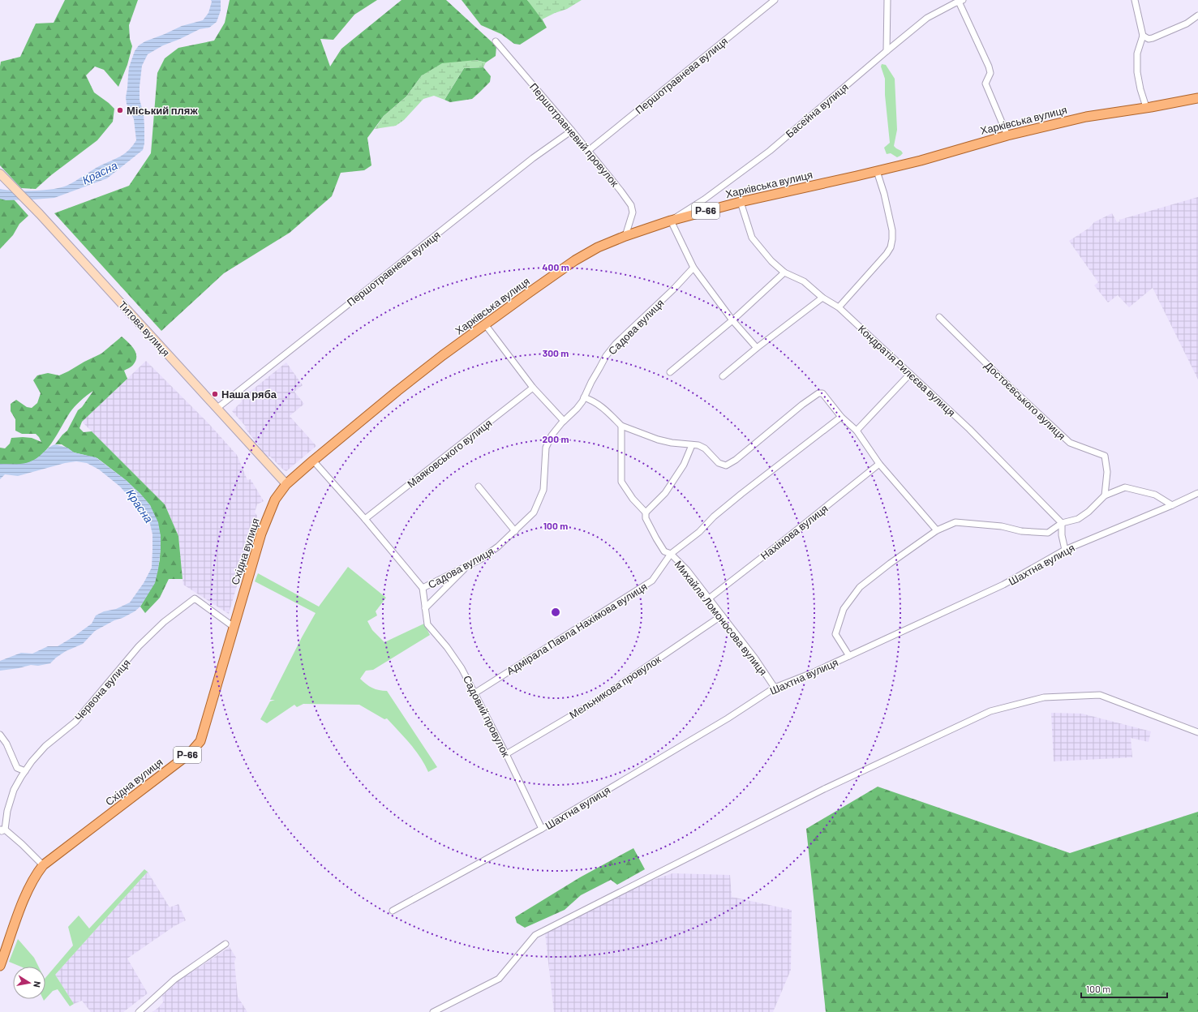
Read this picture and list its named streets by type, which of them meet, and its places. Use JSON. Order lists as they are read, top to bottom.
{
  "streets": {
    "main road": ["Харківська вулиця", "Р-66", "Східна вулиця"],
    "street": [
      "Першотравнева вулиця",
      "Басейна вулиця",
      "Першотравневий провулок",
      "Садова вулиця",
      "Титова вулиця",
      "Кондратія Рилєєва вулиця",
      "Достоєвського вулиця",
      "Маяковського вулиця",
      "Нахімова вулиця",
      "Шахтна вулиця",
      "Михайла Ломоносова вулиця",
      "Адмірала Павла Нахімова вулиця",
      "Мельникова провулок",
      "Червона вулиця",
      "Садовий провулок"
    ]
  },
  "crossings": [
    ["Першотравнева вулиця", "Першотравневий провулок"],
    ["Першотравнева вулиця", "Титова вулиця"],
    ["Басейна вулиця", "Харківська вулиця"],
    ["Харківська вулиця", "Першотравневий провулок"],
    ["Харківська вулиця", "Титова вулиця"],
    ["Харківська вулиця", "Кондратія Рилєєва вулиця"],
    ["Харківська вулиця", "Східна вулиця"],
    ["Садова вулиця", "Садовий провулок"],
    ["Титова вулиця", "Східна вулиця"],
    ["Нахімова вулиця", "Михайла Ломоносова вулиця"],
    ["Східна вулиця", "Червона вулиця"],
    ["Шахтна вулиця", "Михайла Ломоносова вулиця"],
    ["Шахтна вулиця", "Садовий провулок"],
    ["Михайла Ломоносова вулиця", "Адмірала Павла Нахімова вулиця"],
    ["Михайла Ломоносова вулиця", "Мельникова провулок"],
    ["Адмірала Павла Нахімова вулиця", "Садовий провулок"],
    ["Мельникова провулок", "Садовий провулок"]
  ],
  "water": ["Красна"],
  "places": ["Міський пляж", "Наша ряба"],
  "scale_bar": "100 m",
  "north": "right",
  "rings": [
    "400 m",
    "300 m",
    "200 m",
    "100 m"
  ]
}
